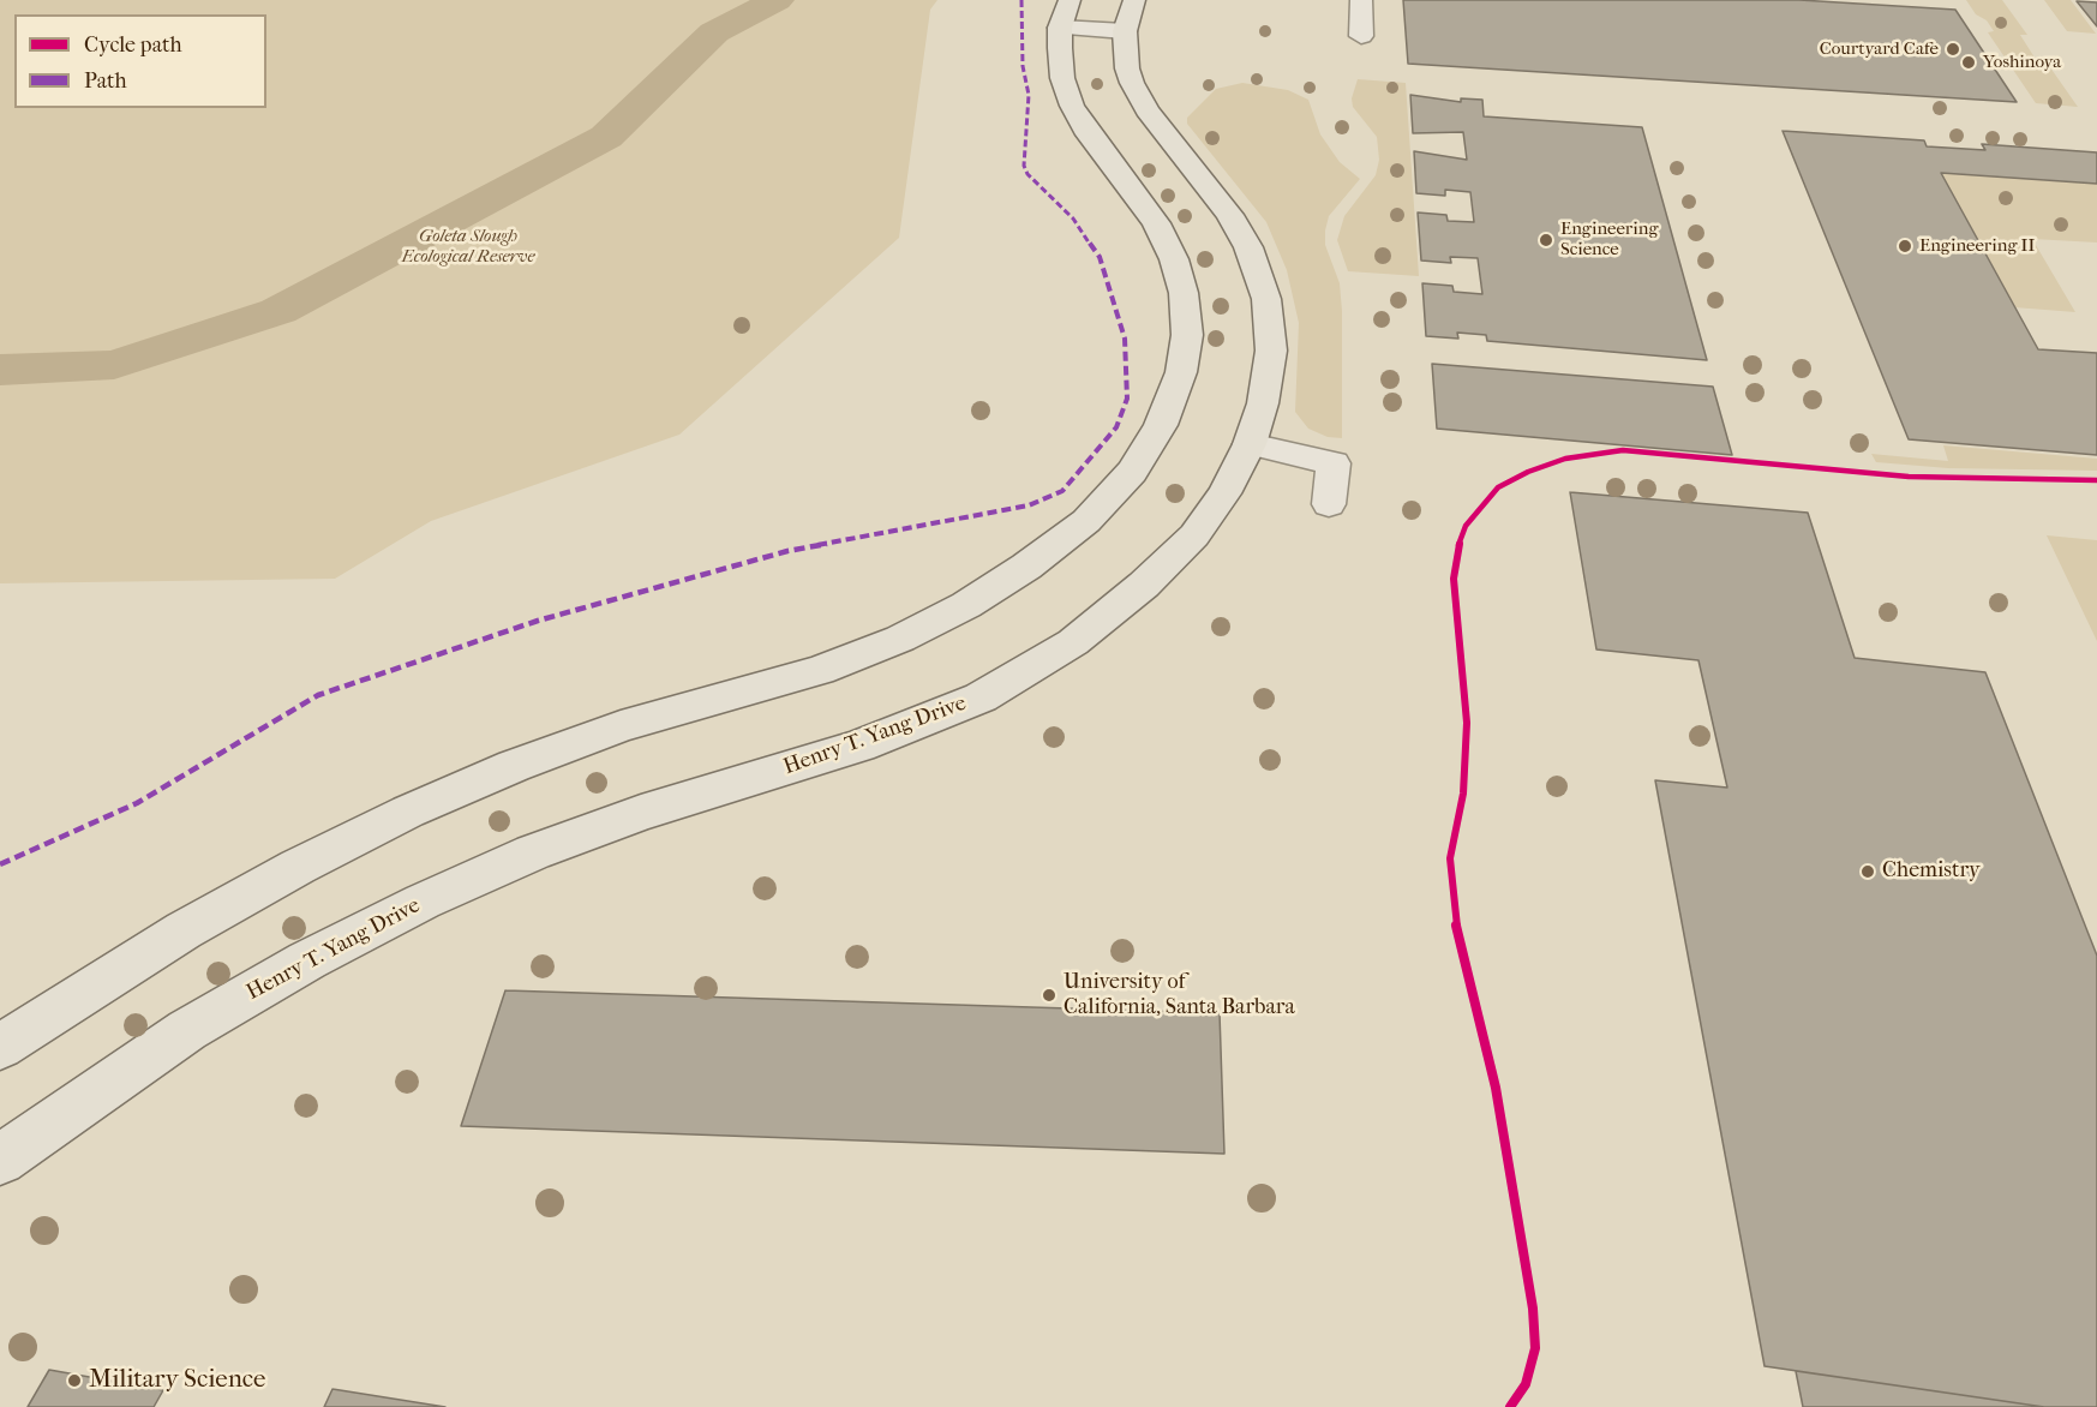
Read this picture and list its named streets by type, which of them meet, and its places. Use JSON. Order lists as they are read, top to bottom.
{
  "streets": {
    "main road": ["Henry T. Yang Drive"]
  },
  "parks": ["Goleta Slough Ecological Reserve"],
  "places": [
    "Courtyard Cafe",
    "Yoshinoya",
    "Engineering Science",
    "Engineering II",
    "Chemistry",
    "University of California, Santa Barbara",
    "Military Science"
  ],
  "legend": ["Cycle path", "Path"]
}
